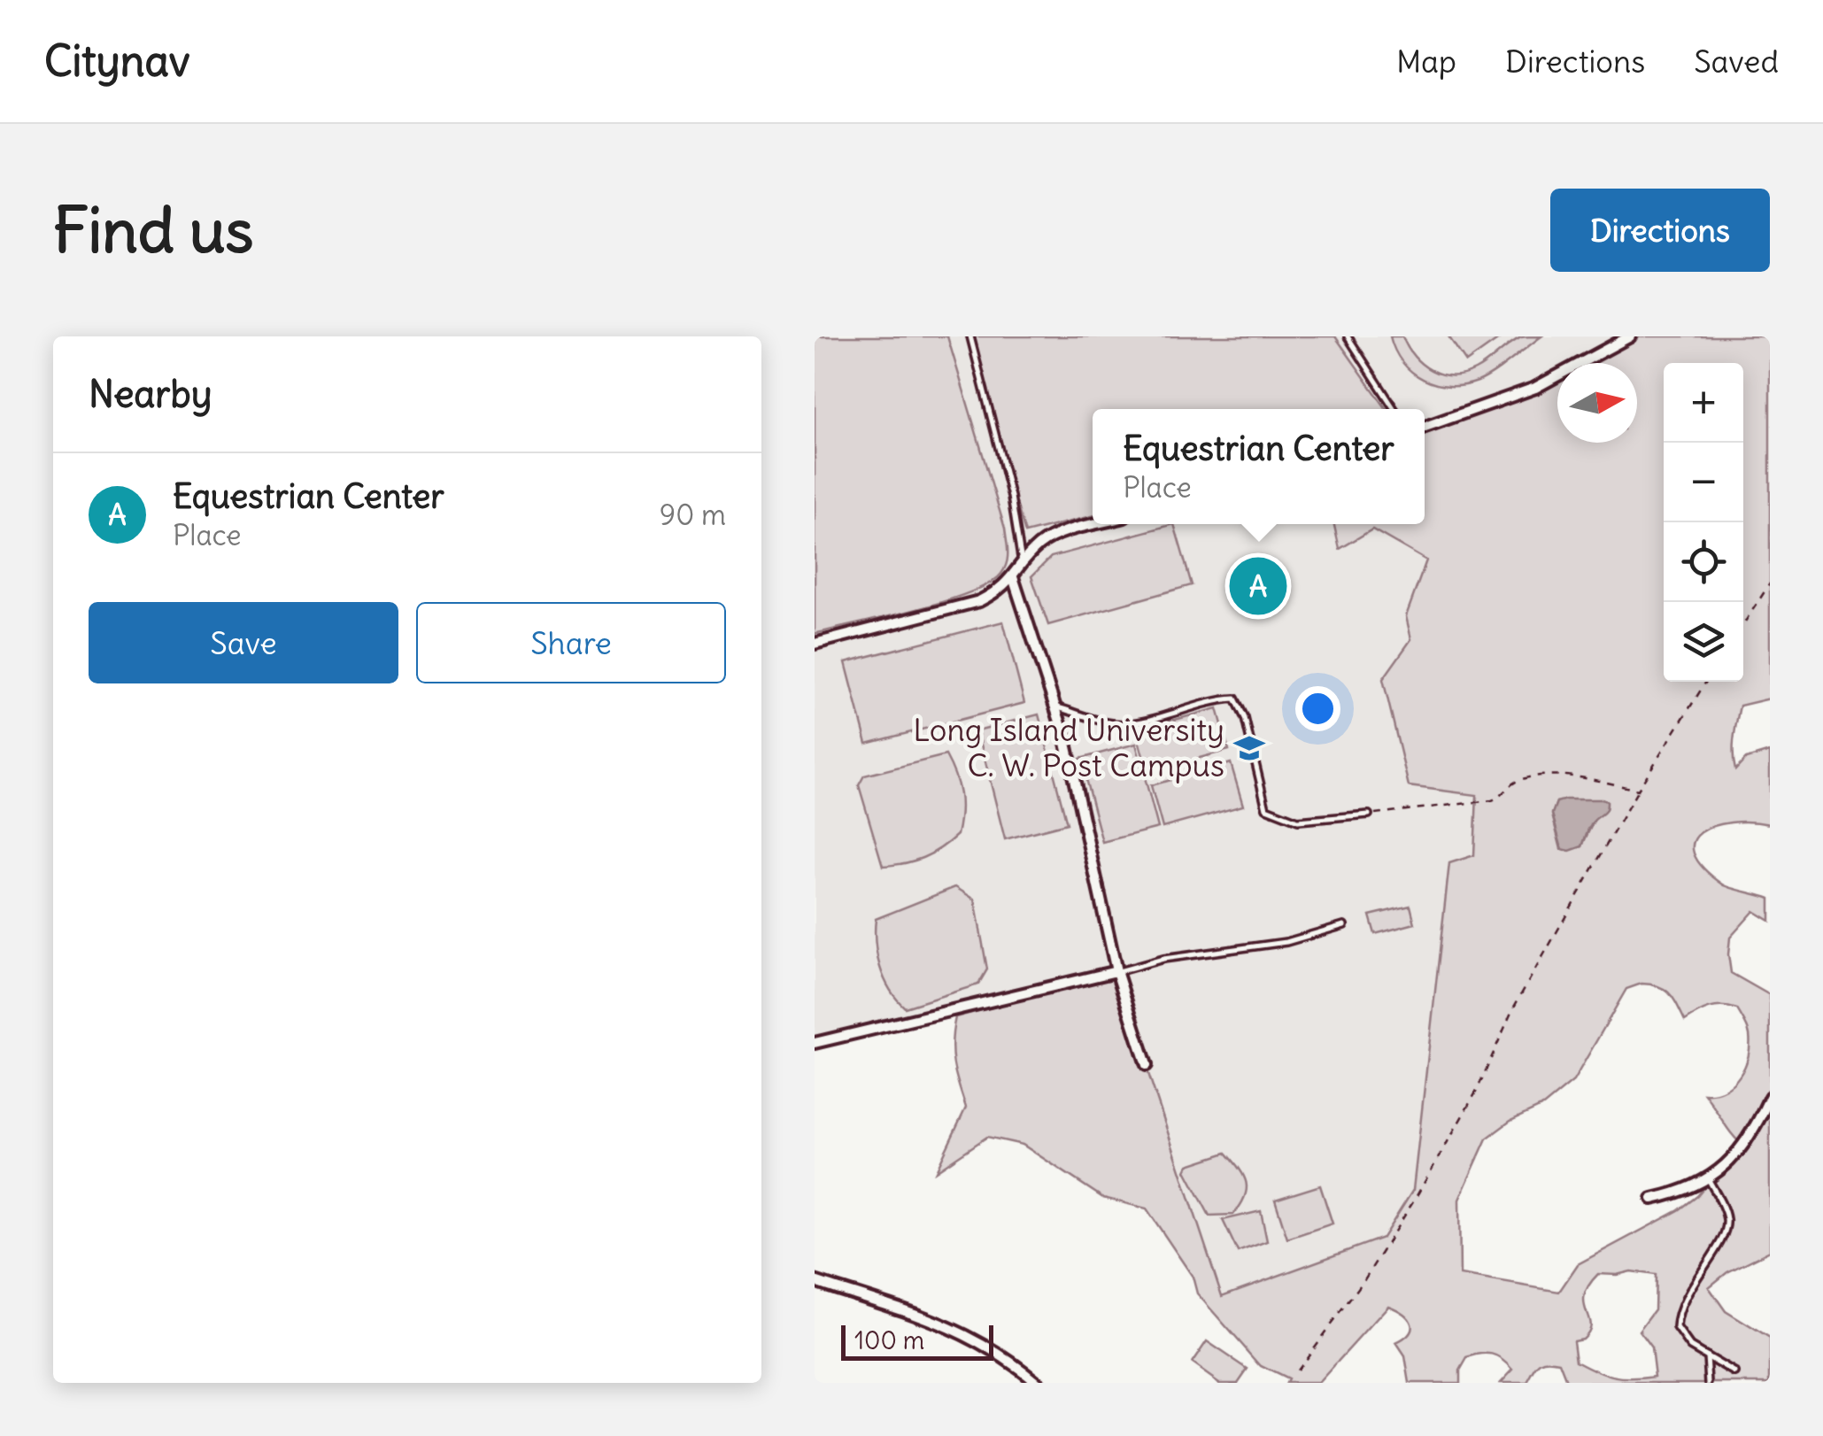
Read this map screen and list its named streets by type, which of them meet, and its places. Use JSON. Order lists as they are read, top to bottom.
{
  "places": {
    "school or university": ["Long Island University C. W. Post Campus"]
  },
  "scale_bar": "100 m",
  "north": "right",
  "page": {
    "header": "Citynav",
    "nav": ["Map", "Directions", "Saved"],
    "buttons": [
      "Directions",
      ["Save", "Share"]
    ],
    "title": "Find us",
    "heading": "Nearby",
    "map_buttons": ["+", "−"],
    "popup": ["Equestrian Center", "Place"],
    "list": [
      {
        "mark": "A",
        "name": "Equestrian Center",
        "note": "Place",
        "value": "90 m"
      }
    ],
    "pins": "A",
    "scale": "100 m"
  }
}
